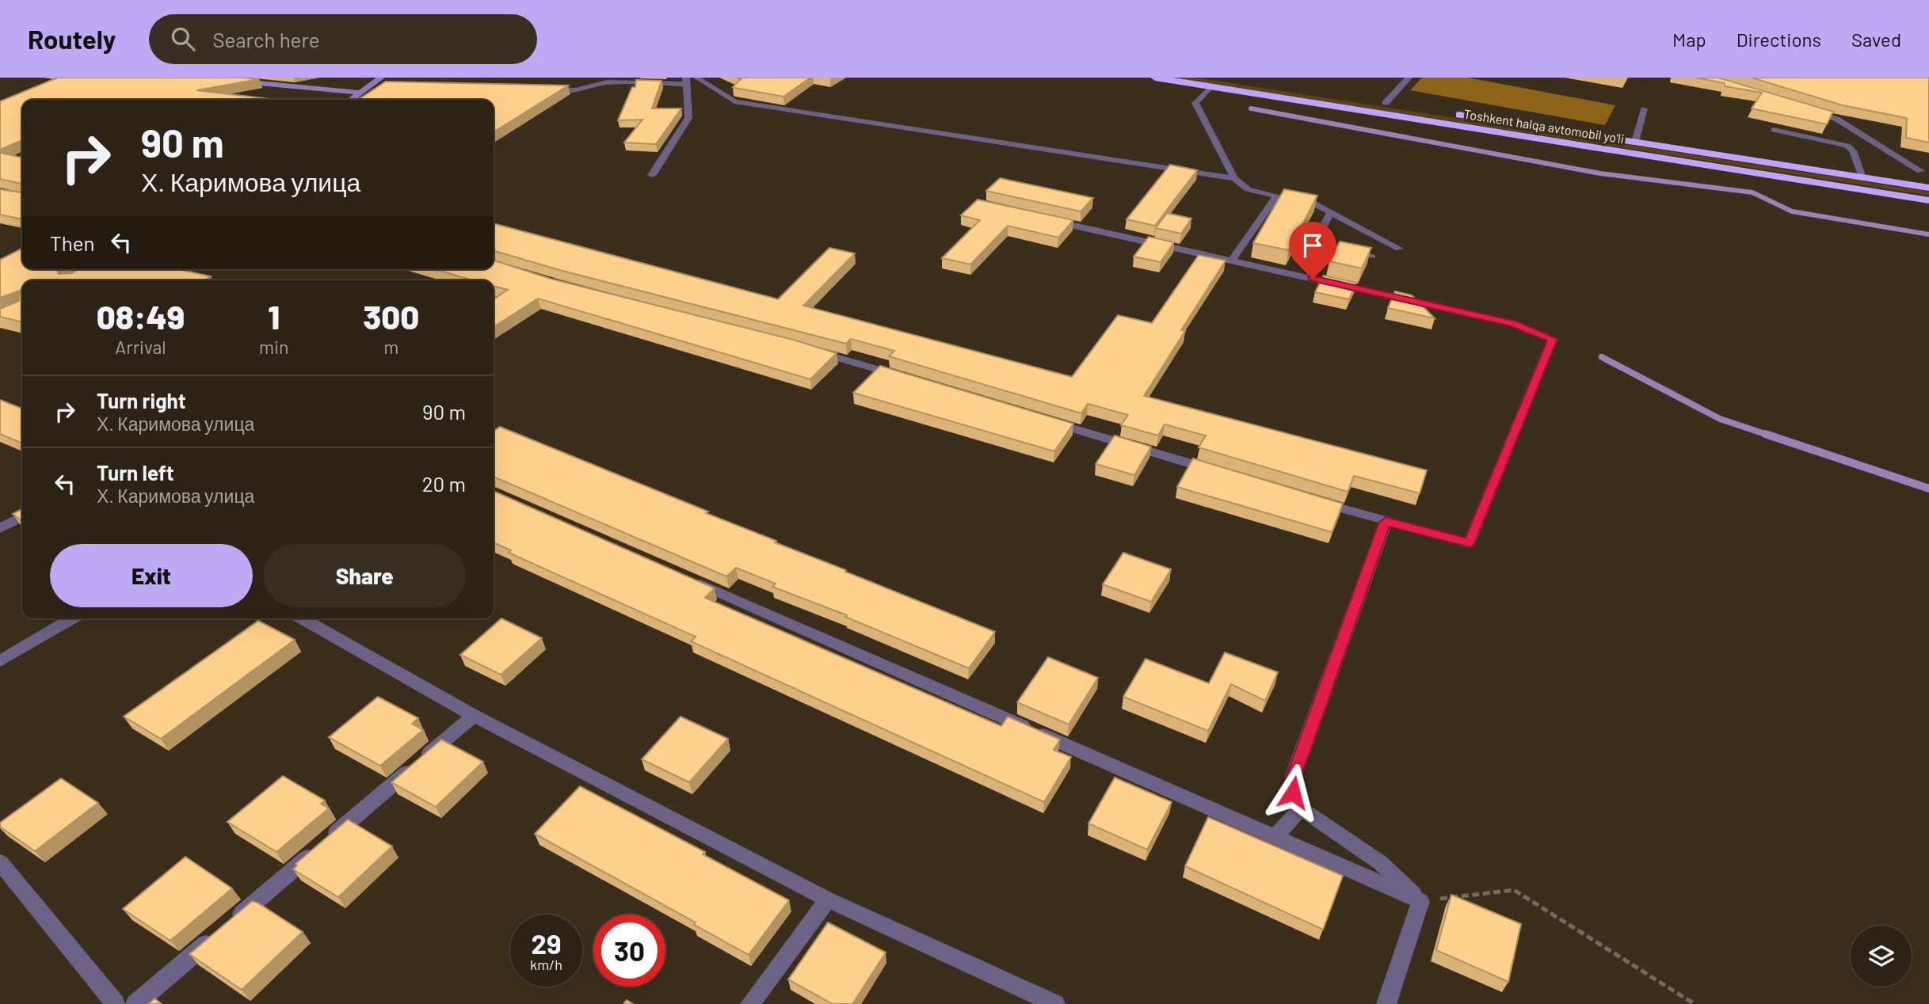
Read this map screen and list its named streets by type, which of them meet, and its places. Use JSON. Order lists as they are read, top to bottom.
{
  "streets": {
    "highway": ["Toshkent halqa avtomobil yo'li"]
  },
  "page": {
    "header": "Routely",
    "search": "Search here",
    "nav": ["Map", "Directions", "Saved"],
    "turn": ["90 m", "Х. Каримова улица"],
    "then": "Then",
    "eta": [
      "08:49",
      "Arrival",
      "1",
      "min",
      "300",
      "m"
    ],
    "list": [
      {
        "name": "Turn right",
        "note": "Х. Каримова улица",
        "value": "90 m"
      },
      {
        "name": "Turn left",
        "note": "Х. Каримова улица",
        "value": "20 m"
      }
    ],
    "buttons": ["Exit", "Share"],
    "speed": "29 km/h",
    "limit": "30"
  }
}
